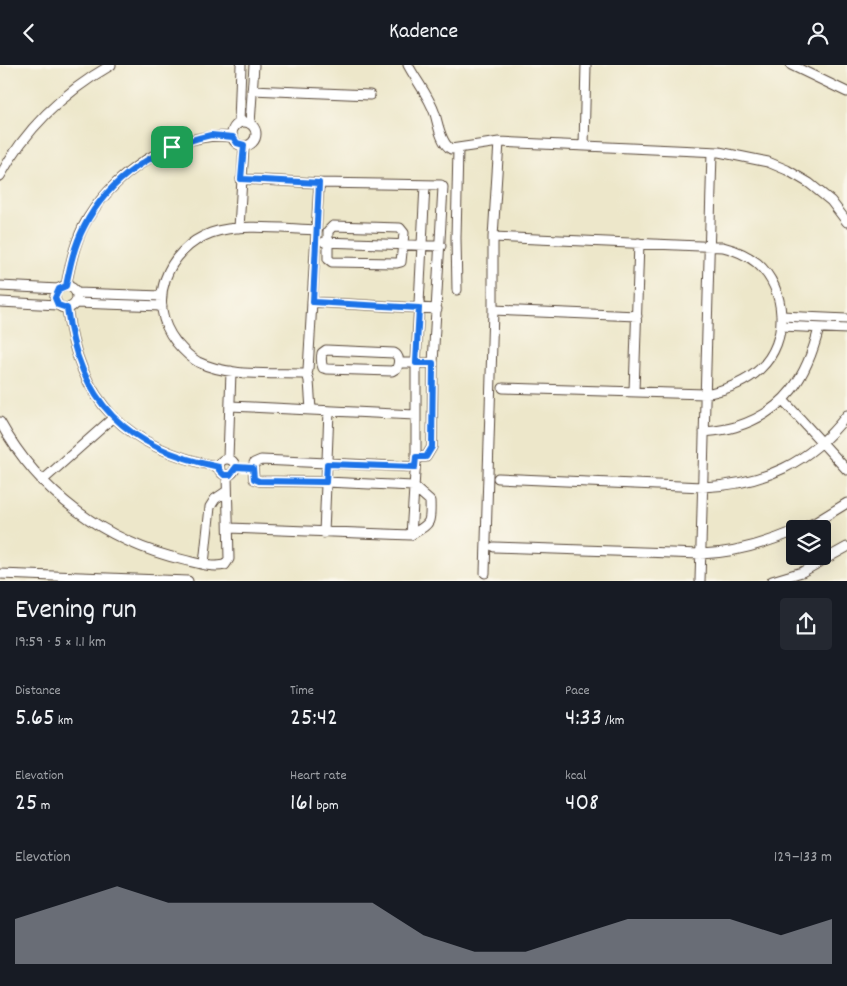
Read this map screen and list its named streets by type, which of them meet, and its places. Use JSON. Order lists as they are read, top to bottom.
{
  "page": {
    "header": "Kadence",
    "heading": ["Evening run", "19:59 · 5 × 1.1 km"],
    "stats": [
      ["Distance", "5.65 km"],
      ["Time", "25:42"],
      ["Pace", "4:33 /km"],
      ["Elevation", "25 m"],
      ["Heart rate", "161 bpm"],
      ["kcal", "408"]
    ],
    "chart": ["Elevation", "129–133 m"]
  }
}
